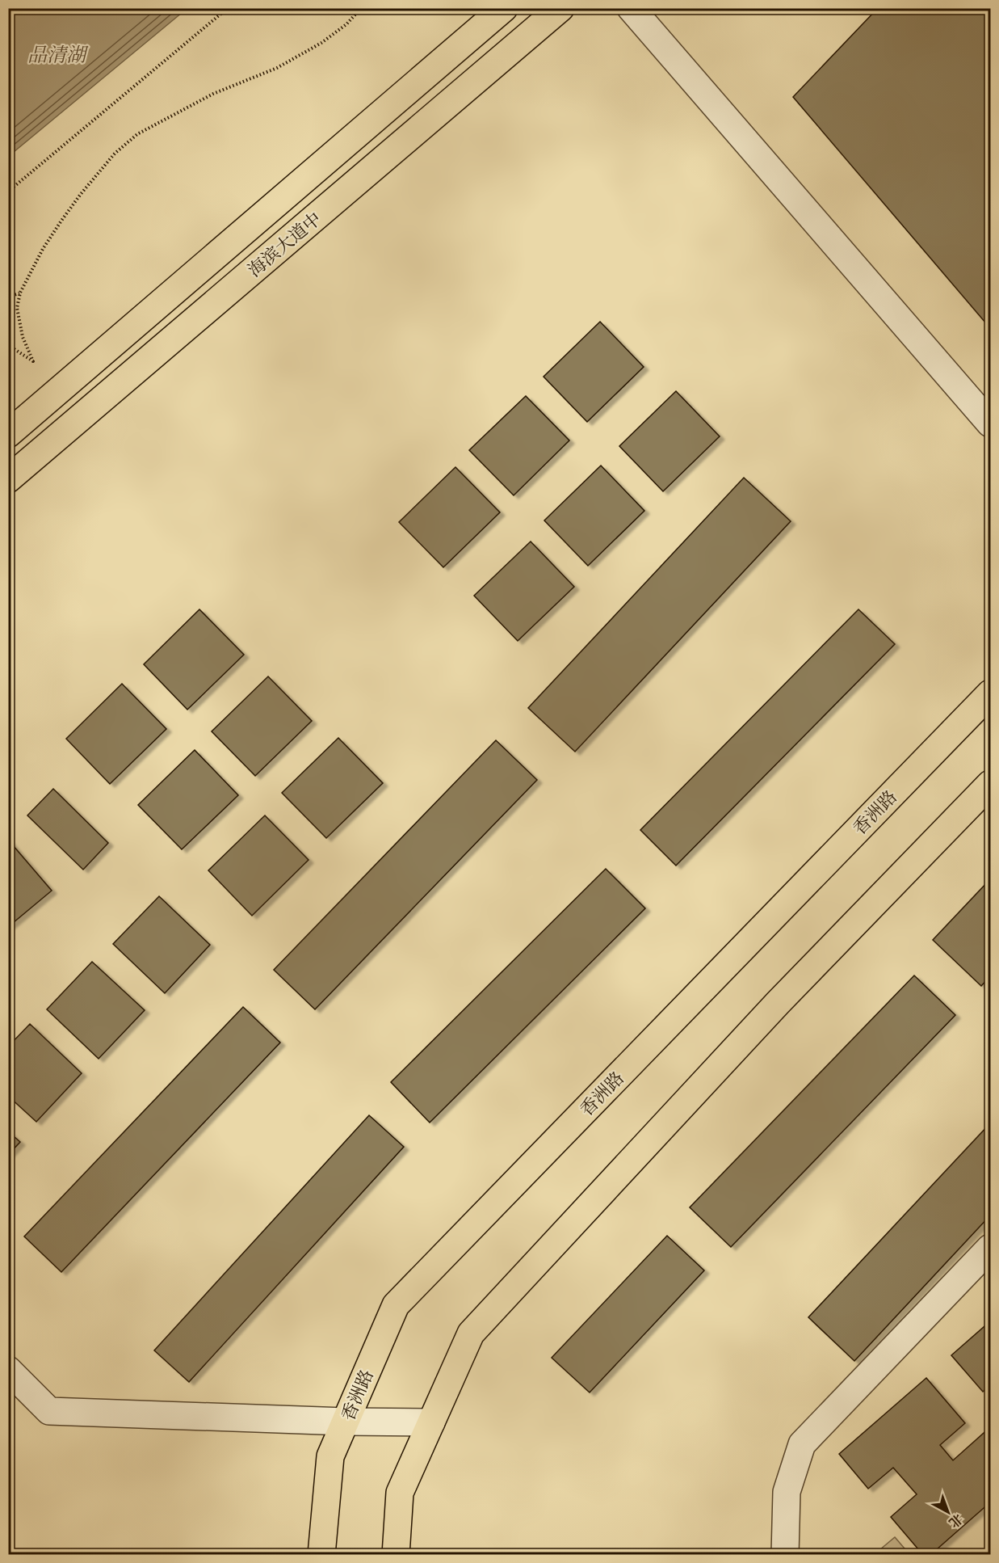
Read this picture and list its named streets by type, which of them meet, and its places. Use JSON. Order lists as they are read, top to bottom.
{
  "streets": {
    "main road": ["海滨大道中", "香洲路"]
  },
  "water": ["品清湖"],
  "north": "bottom right"
}
